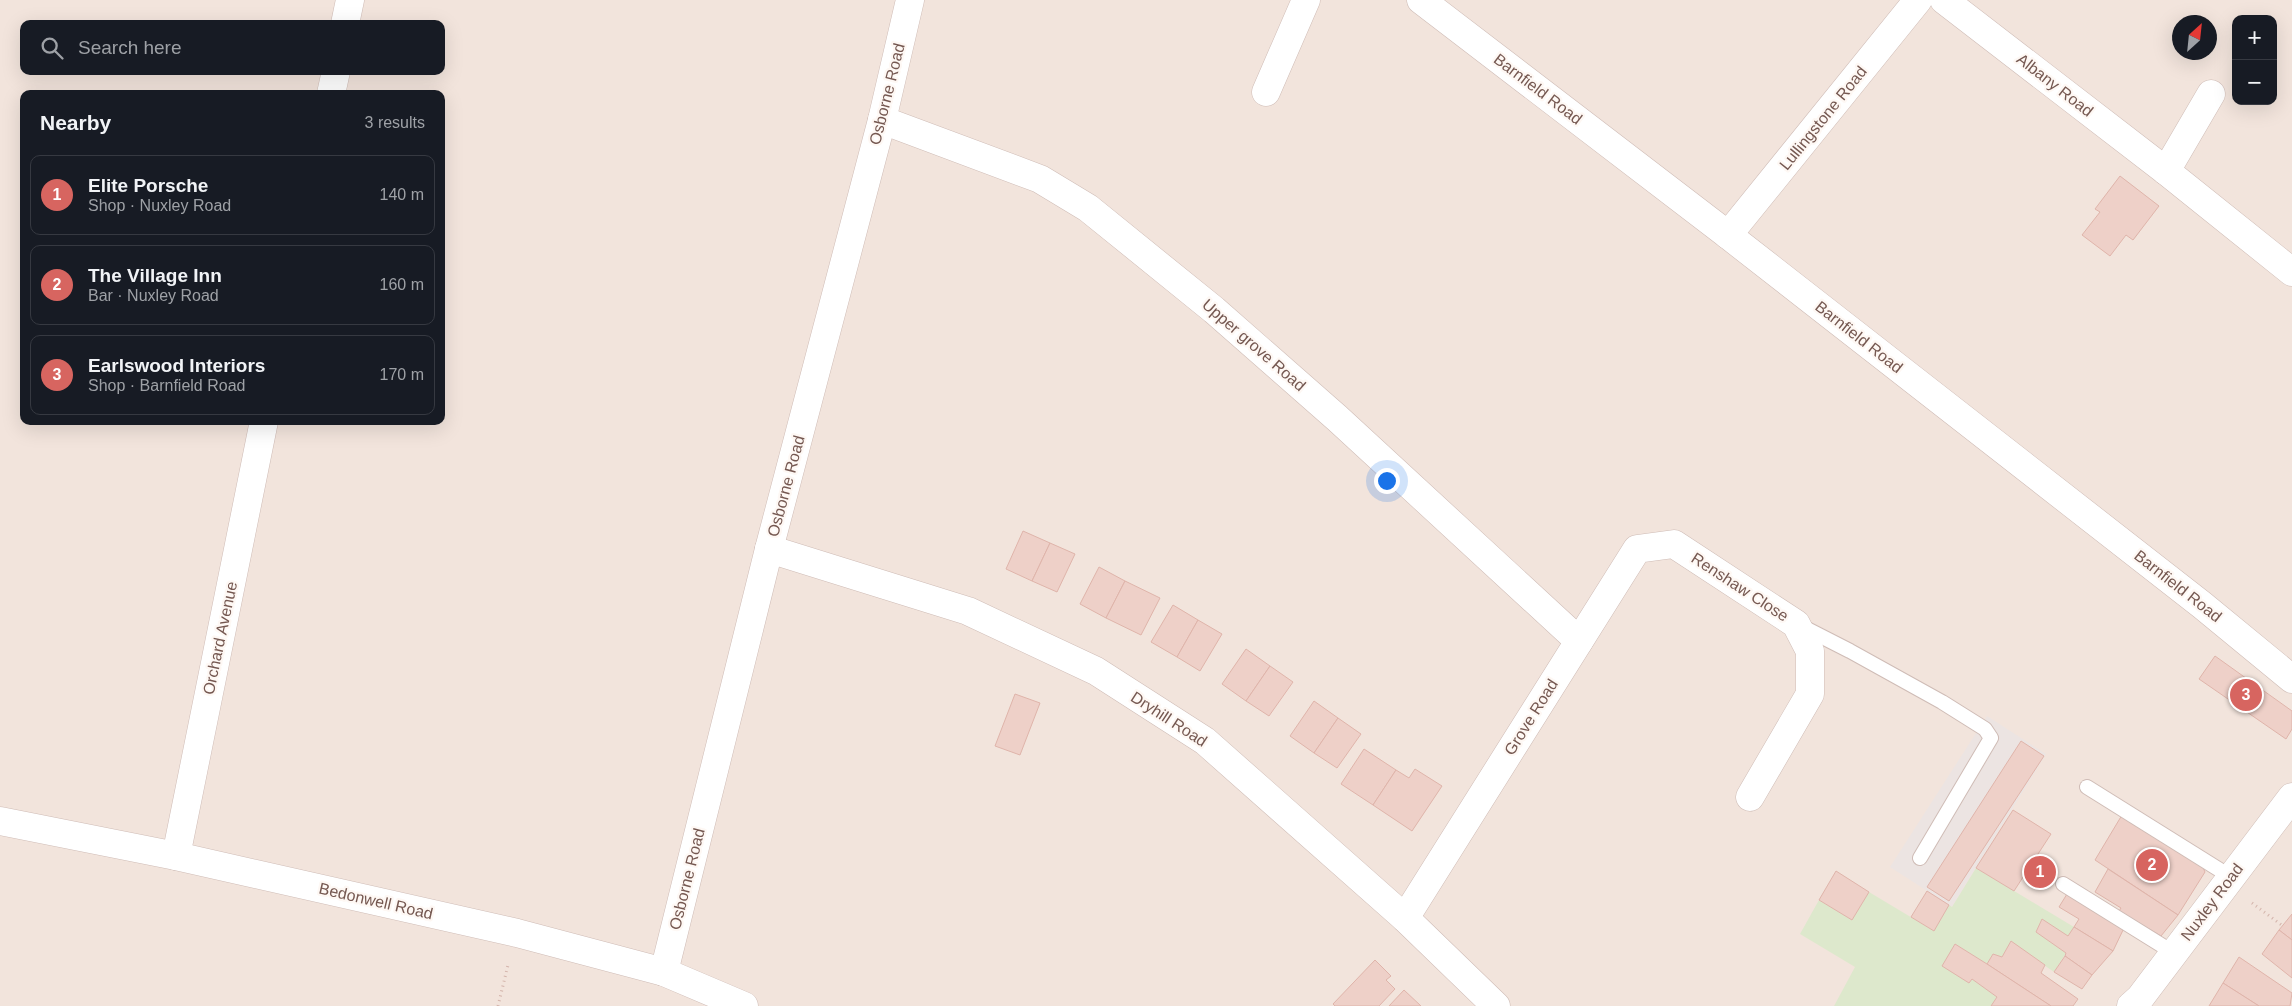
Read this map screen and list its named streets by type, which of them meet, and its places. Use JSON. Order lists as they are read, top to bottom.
{
  "streets": {
    "street": [
      "Albany Road",
      "Barnfield Road",
      "Osborne Road",
      "Lullingstone Road",
      "Upper grove Road",
      "Renshaw Close",
      "Orchard Avenue",
      "Grove Road",
      "Dryhill Road",
      "Bedonwell Road",
      "Nuxley Road"
    ]
  },
  "crossings": [
    ["Barnfield Road", "Lullingstone Road"],
    ["Osborne Road", "Upper grove Road"],
    ["Osborne Road", "Dryhill Road"],
    ["Osborne Road", "Bedonwell Road"],
    ["Upper grove Road", "Grove Road"],
    ["Renshaw Close", "Grove Road"],
    ["Orchard Avenue", "Bedonwell Road"],
    ["Grove Road", "Dryhill Road"]
  ],
  "north": "top right",
  "page": {
    "map_buttons": ["+", "−"],
    "search": "Search here",
    "heading": ["Nearby", "3 results"],
    "list": [
      {
        "mark": "1",
        "name": "Elite Porsche",
        "note": "Shop · Nuxley Road",
        "value": "140 m"
      },
      {
        "mark": "2",
        "name": "The Village Inn",
        "note": "Bar · Nuxley Road",
        "value": "160 m"
      },
      {
        "mark": "3",
        "name": "Earlswood Interiors",
        "note": "Shop · Barnfield Road",
        "value": "170 m"
      }
    ],
    "pins": ["3", "2", "1"]
  }
}
